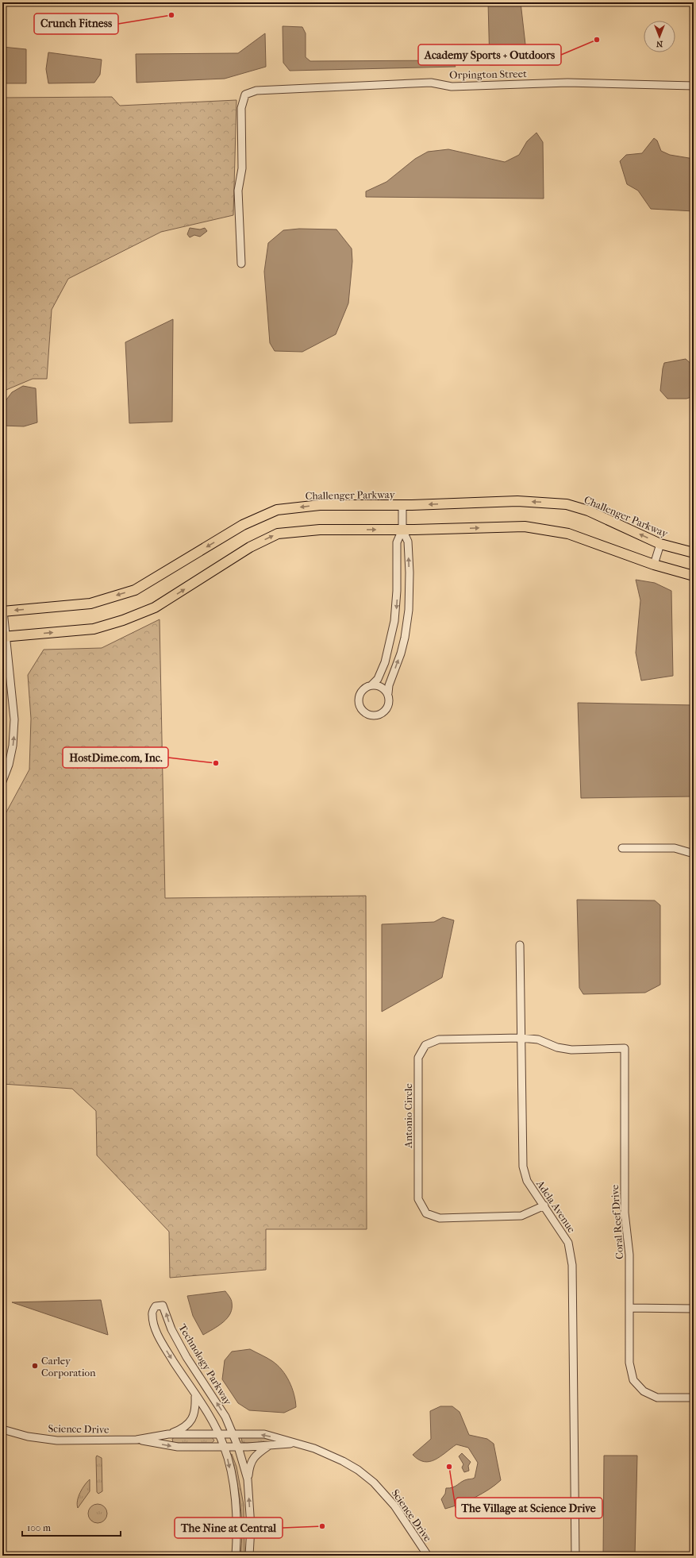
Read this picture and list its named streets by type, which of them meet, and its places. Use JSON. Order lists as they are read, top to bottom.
{
  "streets": {
    "main road": ["Challenger Parkway"],
    "street": [
      "Orpington Street",
      "Antonio Circle",
      "Adela Avenue",
      "Coral Reef Drive",
      "Technology Parkway",
      "Science Drive"
    ]
  },
  "crossings": [
    ["Antonio Circle", "Adela Avenue"],
    ["Antonio Circle", "Coral Reef Drive"],
    ["Technology Parkway", "Science Drive"]
  ],
  "places": [
    "Crunch Fitness",
    "Academy Sports + Outdoors",
    "HostDime.com, Inc.",
    "Carley Corporation",
    "The Village at Science Drive",
    "The Nine at Central"
  ],
  "scale_bar": "100 m",
  "north": "bottom"
}
